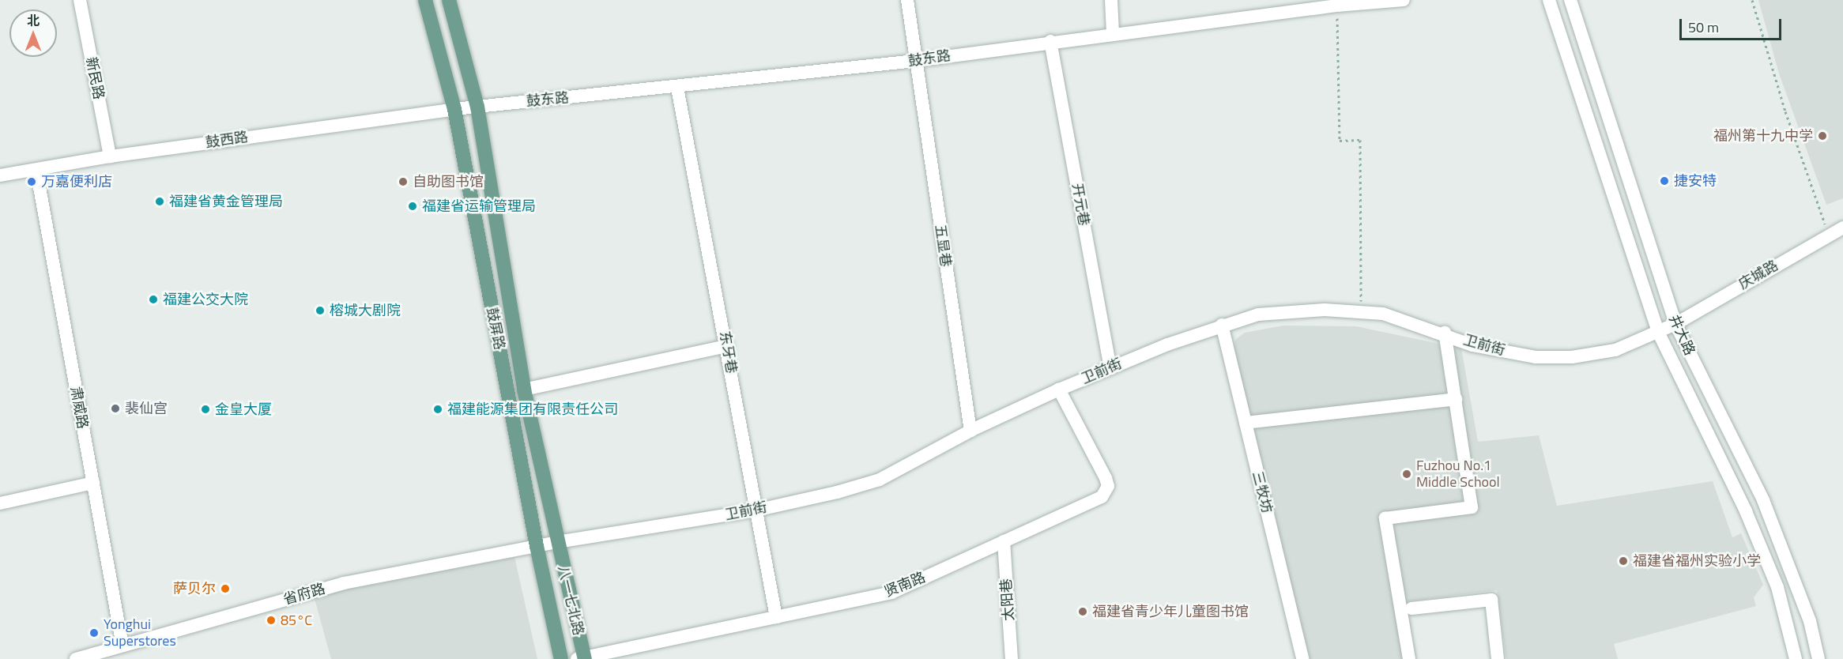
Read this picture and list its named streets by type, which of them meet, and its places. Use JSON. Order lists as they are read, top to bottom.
{
  "streets": {
    "main road": ["鼓屏路", "八一七北路"],
    "street": [
      "鼓东路",
      "新民路",
      "鼓西路",
      "开元巷",
      "五显巷",
      "庆城路",
      "井大路",
      "卫前街",
      "东牙巷",
      "肃威路",
      "三牧坊",
      "贤南路",
      "省府路",
      "太阳巷"
    ]
  },
  "crossings": [
    ["鼓东路", "鼓西路"],
    ["鼓东路", "开元巷"],
    ["鼓东路", "五显巷"],
    ["鼓东路", "鼓屏路"],
    ["鼓东路", "东牙巷"],
    ["新民路", "鼓西路"],
    ["鼓西路", "鼓屏路"],
    ["鼓西路", "肃威路"],
    ["开元巷", "卫前街"],
    ["五显巷", "卫前街"],
    ["庆城路", "井大路"],
    ["庆城路", "卫前街"],
    ["鼓屏路", "卫前街"],
    ["鼓屏路", "省府路"],
    ["鼓屏路", "八一七北路"],
    ["井大路", "卫前街"],
    ["卫前街", "东牙巷"],
    ["卫前街", "三牧坊"],
    ["卫前街", "贤南路"],
    ["卫前街", "省府路"],
    ["卫前街", "八一七北路"],
    ["东牙巷", "贤南路"],
    ["肃威路", "省府路"],
    ["贤南路", "太阳巷"],
    ["贤南路", "八一七北路"]
  ],
  "places": [
    "福州第十九中学",
    "捷安特",
    "万嘉便利店",
    "自助图书馆",
    "福建省黄金管理局",
    "福建省运输管理局",
    "福建公交大院",
    "榕城大剧院",
    "裴仙宫",
    "金皇大厦",
    "福建能源集团有限责任公司",
    "Fuzhou No.1 Middle School",
    "福建省福州实验小学",
    "萨贝尔",
    "福建省青少年儿童图书馆",
    "85°C",
    "Yonghui Superstores"
  ],
  "scale_bar": "50 m",
  "north": "top"
}
